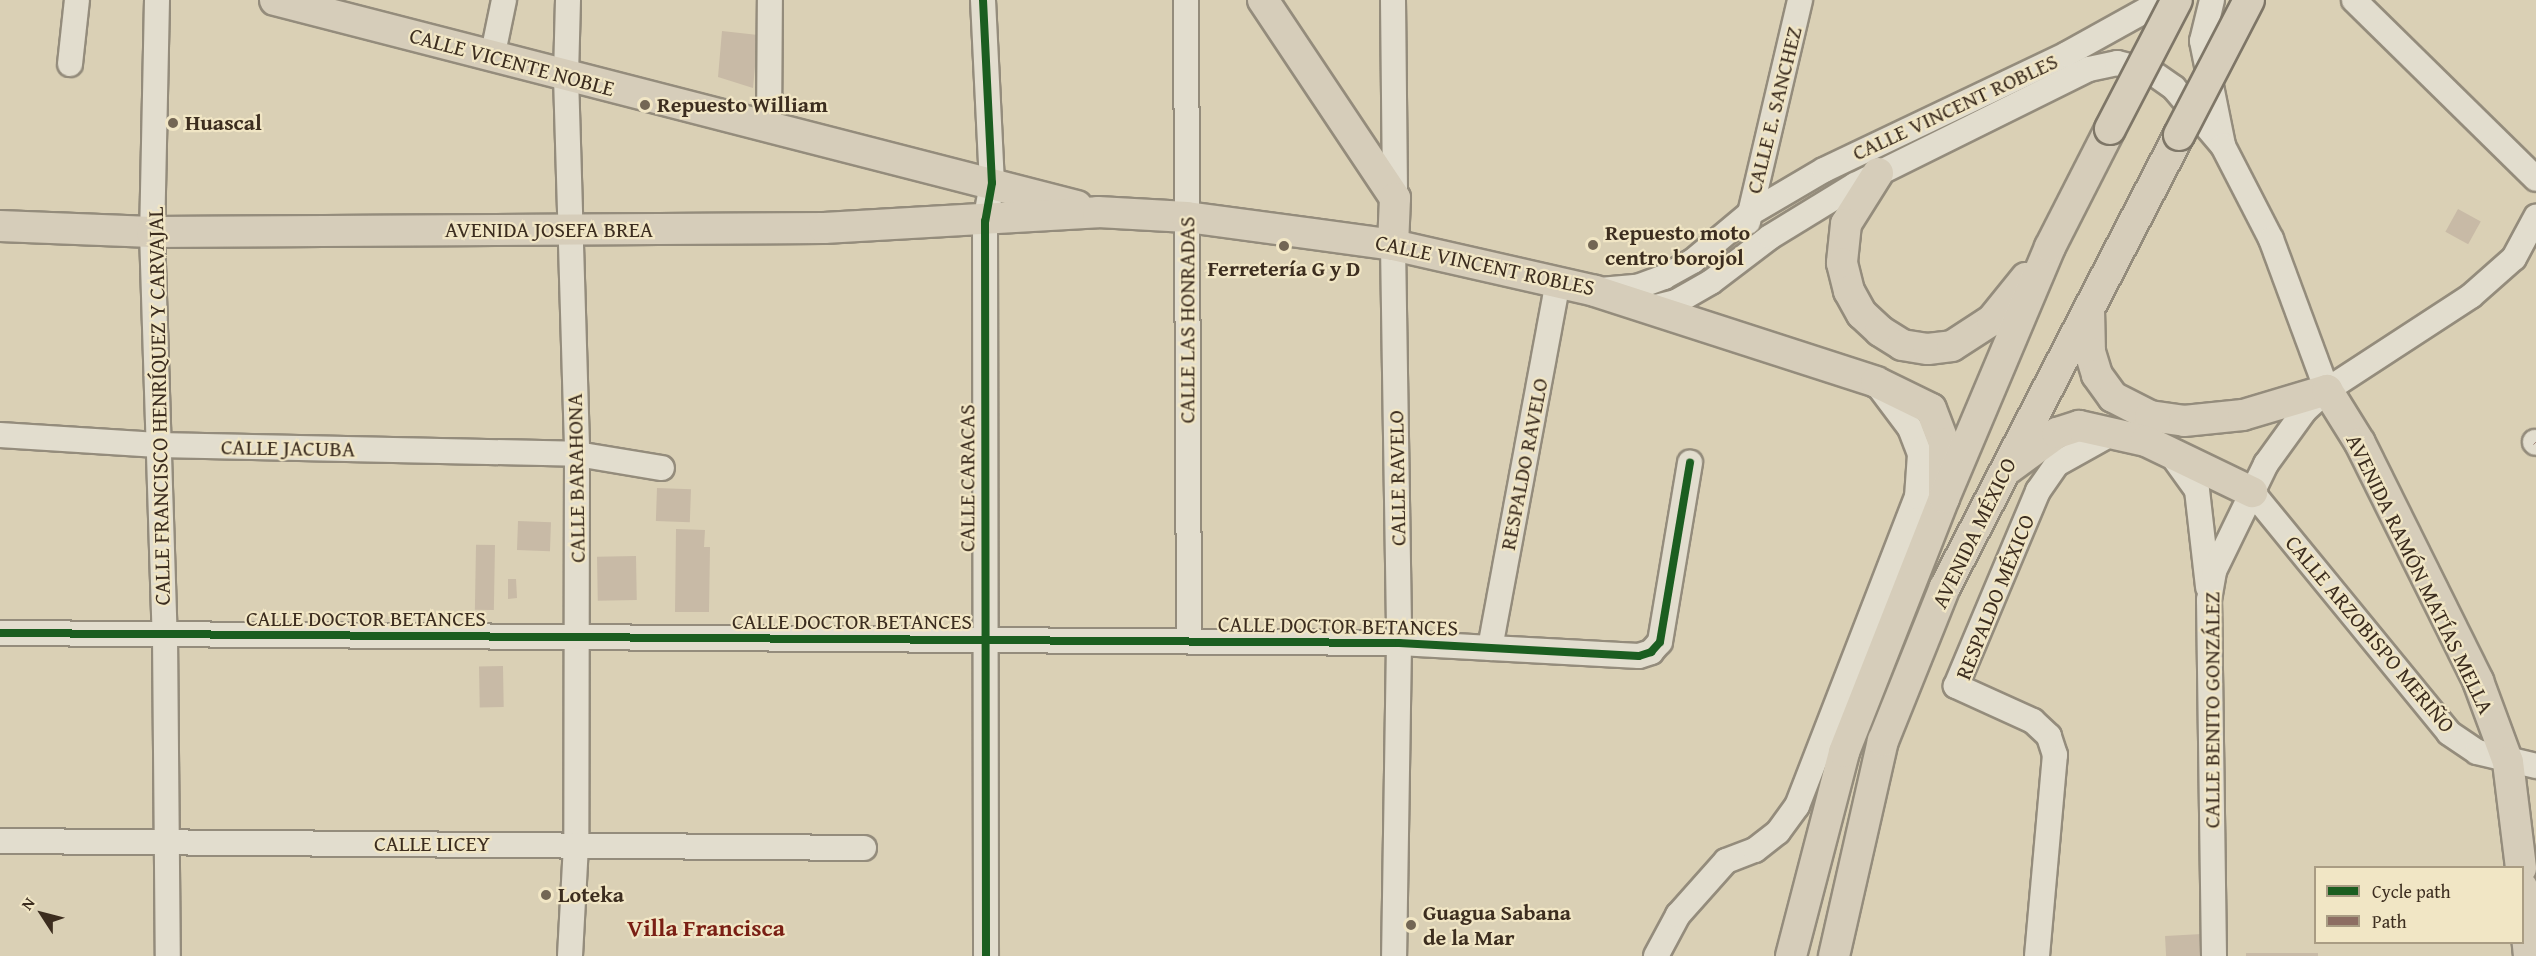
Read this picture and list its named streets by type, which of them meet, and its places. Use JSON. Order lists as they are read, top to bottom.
{
  "streets": {
    "main road": [
      "CALLE VICENTE NOBLE",
      "CALLE VINCENT ROBLES",
      "AVENIDA JOSEFA BREA",
      "CALLE RAVELO",
      "AVENIDA MÉXICO",
      "AVENIDA RAMÓN MATÍAS MELLA"
    ],
    "street": [
      "CALLE E. SANCHEZ",
      "CALLE LAS HONRADAS",
      "CALLE FRANCISCO HENRÍQUEZ Y CARVAJAL",
      "CALLE JACUBA",
      "RESPALDO RAVELO",
      "CALLE BARAHONA",
      "CALLE CARACAS",
      "RESPALDO MÉXICO",
      "CALLE DOCTOR BETANCES",
      "CALLE ARZOBISPO MERIÑO",
      "CALLE BENITO GONZÁLEZ",
      "CALLE LICEY"
    ]
  },
  "crossings": [
    ["CALLE VICENTE NOBLE", "CALLE VINCENT ROBLES"],
    ["CALLE VICENTE NOBLE", "AVENIDA JOSEFA BREA"],
    ["CALLE VICENTE NOBLE", "CALLE BARAHONA"],
    ["CALLE VICENTE NOBLE", "CALLE CARACAS"],
    ["CALLE VINCENT ROBLES", "CALLE E. SANCHEZ"],
    ["CALLE VINCENT ROBLES", "AVENIDA JOSEFA BREA"],
    ["CALLE VINCENT ROBLES", "CALLE LAS HONRADAS"],
    ["CALLE VINCENT ROBLES", "RESPALDO RAVELO"],
    ["CALLE VINCENT ROBLES", "CALLE RAVELO"],
    ["CALLE VINCENT ROBLES", "AVENIDA MÉXICO"],
    ["AVENIDA JOSEFA BREA", "CALLE FRANCISCO HENRÍQUEZ Y CARVAJAL"],
    ["AVENIDA JOSEFA BREA", "CALLE BARAHONA"],
    ["AVENIDA JOSEFA BREA", "CALLE CARACAS"],
    ["CALLE LAS HONRADAS", "CALLE DOCTOR BETANCES"],
    ["CALLE FRANCISCO HENRÍQUEZ Y CARVAJAL", "CALLE JACUBA"],
    ["CALLE FRANCISCO HENRÍQUEZ Y CARVAJAL", "CALLE DOCTOR BETANCES"],
    ["CALLE FRANCISCO HENRÍQUEZ Y CARVAJAL", "CALLE LICEY"],
    ["CALLE JACUBA", "CALLE BARAHONA"],
    ["RESPALDO RAVELO", "CALLE DOCTOR BETANCES"],
    ["CALLE BARAHONA", "CALLE DOCTOR BETANCES"],
    ["CALLE BARAHONA", "CALLE LICEY"],
    ["CALLE CARACAS", "CALLE DOCTOR BETANCES"],
    ["CALLE RAVELO", "CALLE DOCTOR BETANCES"],
    ["AVENIDA RAMÓN MATÍAS MELLA", "CALLE ARZOBISPO MERIÑO"],
    ["AVENIDA RAMÓN MATÍAS MELLA", "CALLE BENITO GONZÁLEZ"],
    ["CALLE ARZOBISPO MERIÑO", "CALLE BENITO GONZÁLEZ"]
  ],
  "districts": ["Villa Francisca"],
  "places": [
    "Repuesto William",
    "Huascal",
    "Repuesto moto centro borojol",
    "Ferretería G y D",
    "Loteka",
    "Guagua Sabana de la Mar"
  ],
  "legend": ["Cycle path", "Path"],
  "north": "top left"
}
